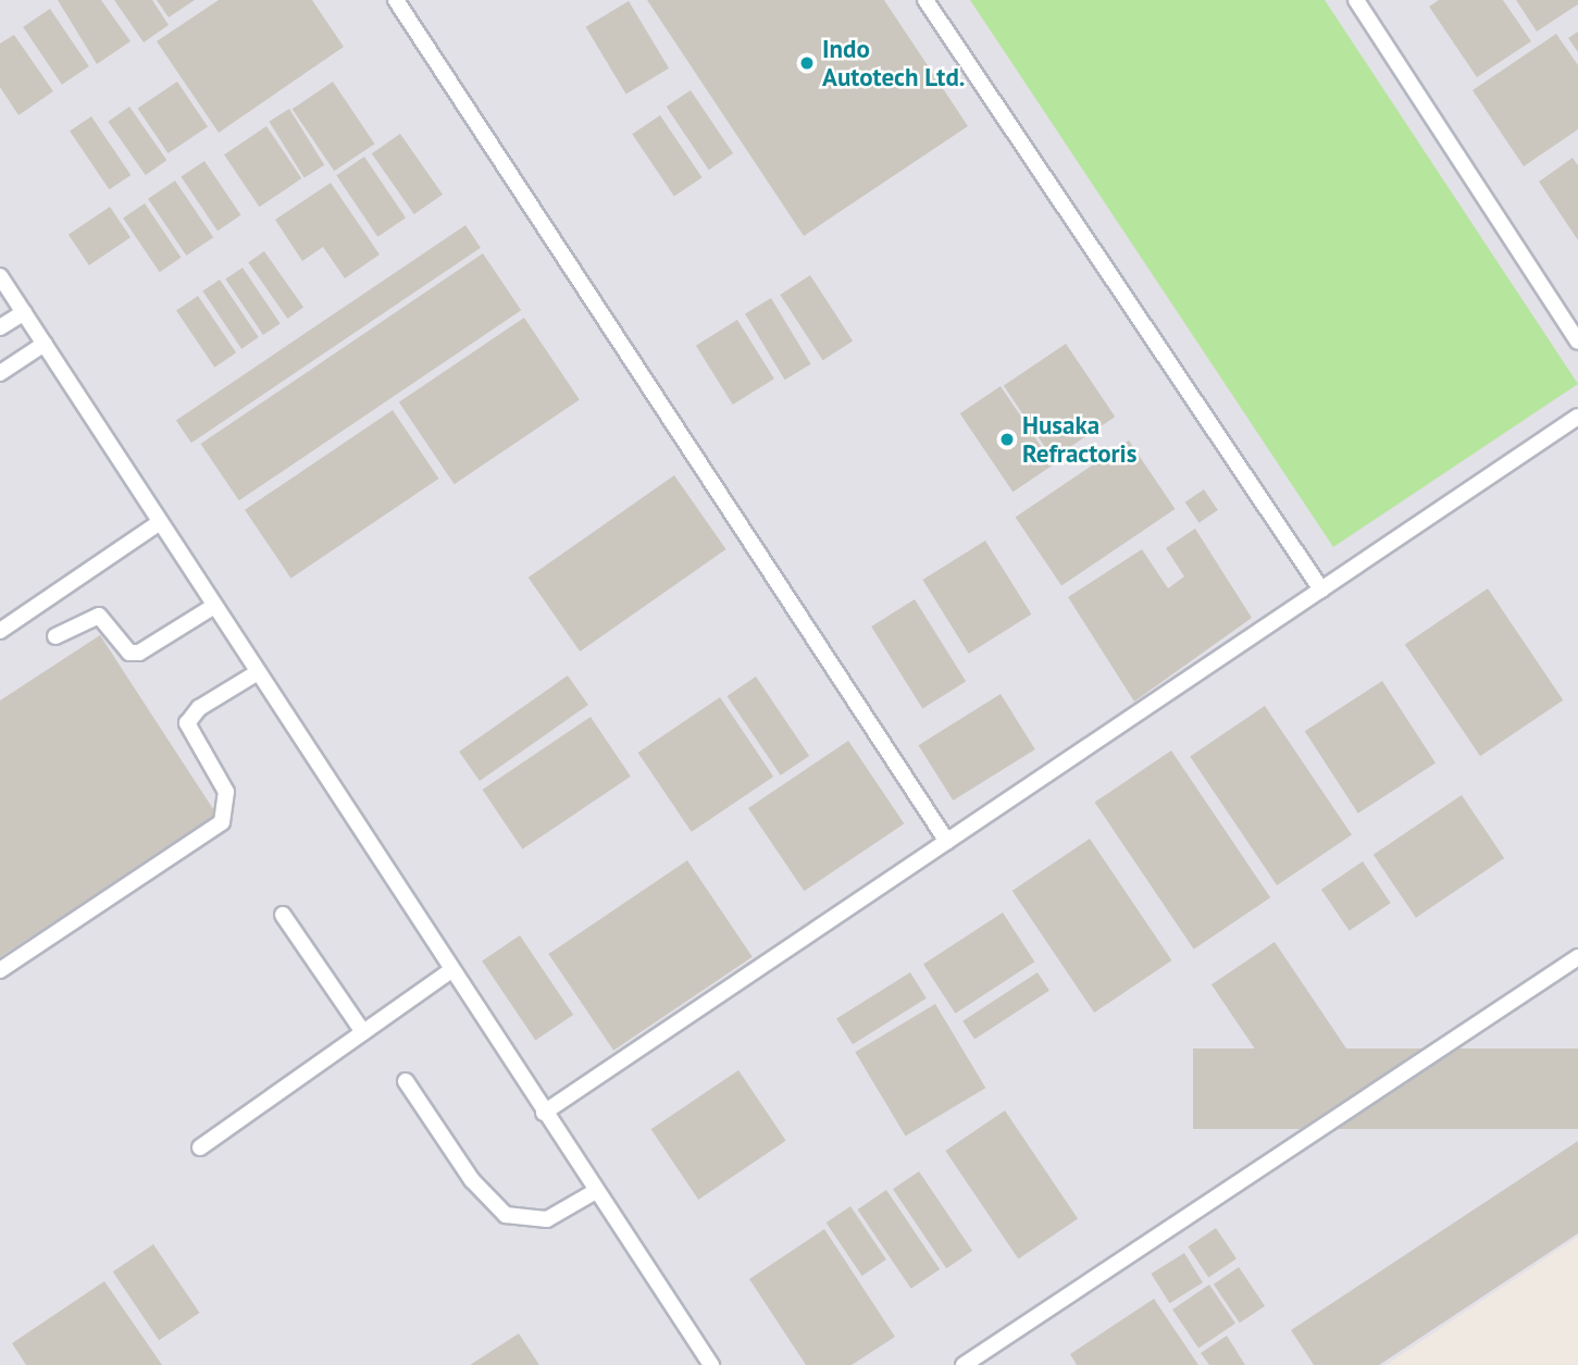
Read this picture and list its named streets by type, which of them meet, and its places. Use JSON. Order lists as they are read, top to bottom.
{
  "places": ["Indo Autotech Ltd.", "Husaka Refractoris"]
}
